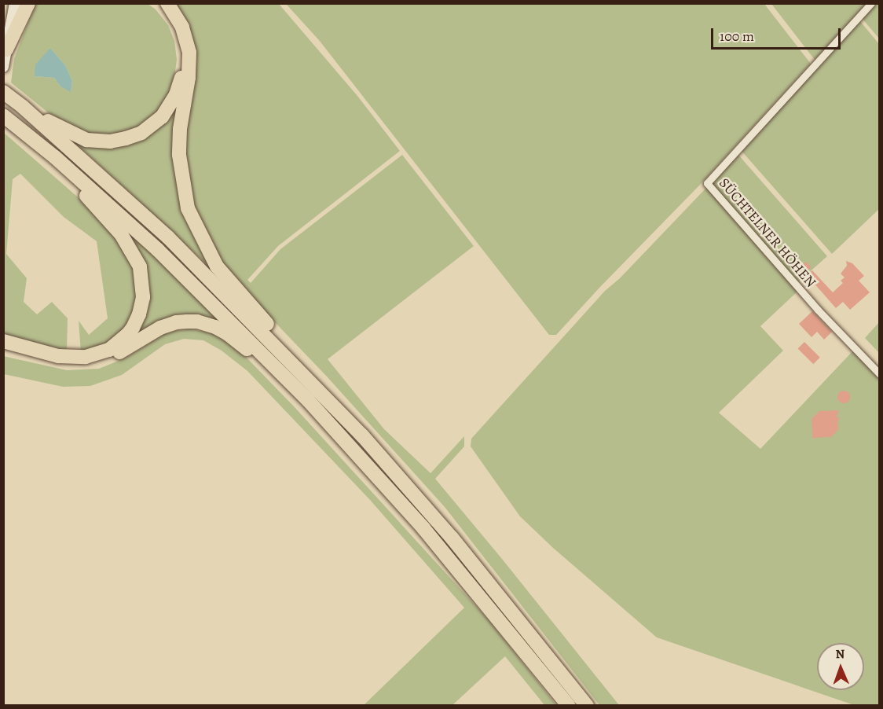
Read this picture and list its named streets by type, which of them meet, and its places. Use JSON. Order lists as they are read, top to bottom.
{
  "streets": {
    "street": ["SÜCHTELNER HÖHEN"]
  },
  "scale_bar": "100 m",
  "north": "top"
}
